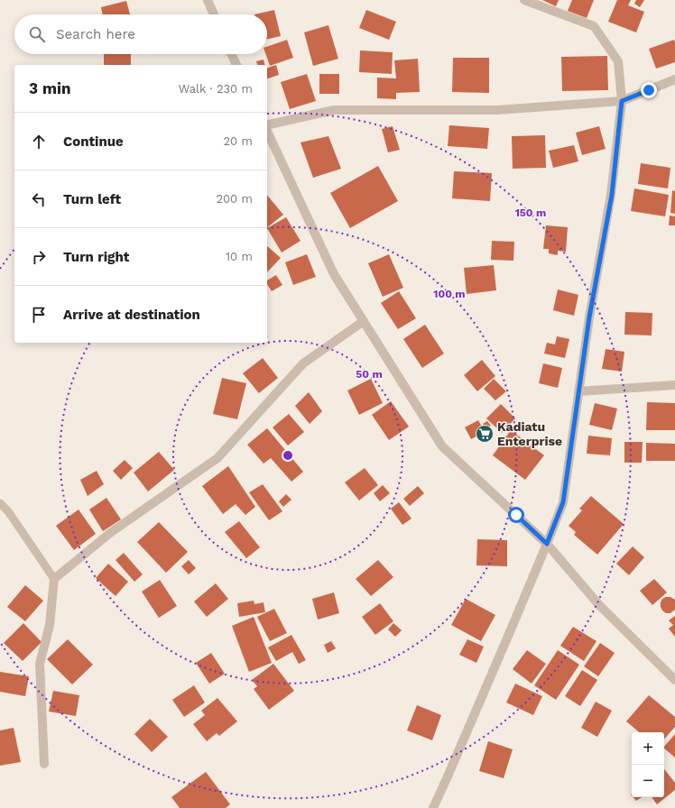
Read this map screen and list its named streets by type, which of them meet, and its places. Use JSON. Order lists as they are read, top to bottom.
{
  "places": {
    "supermarket": ["Kadiatu Enterprise"]
  },
  "page": {
    "search": "Search here",
    "heading": ["3 min", "Walk · 230 m"],
    "list": [
      ["Continue", "20 m"],
      ["Turn left", "200 m"],
      ["Turn right", "10 m"],
      "Arrive at destination"
    ],
    "map_buttons": ["+", "−"]
  },
  "rings": ["150 m", "100 m", "50 m"]
}
